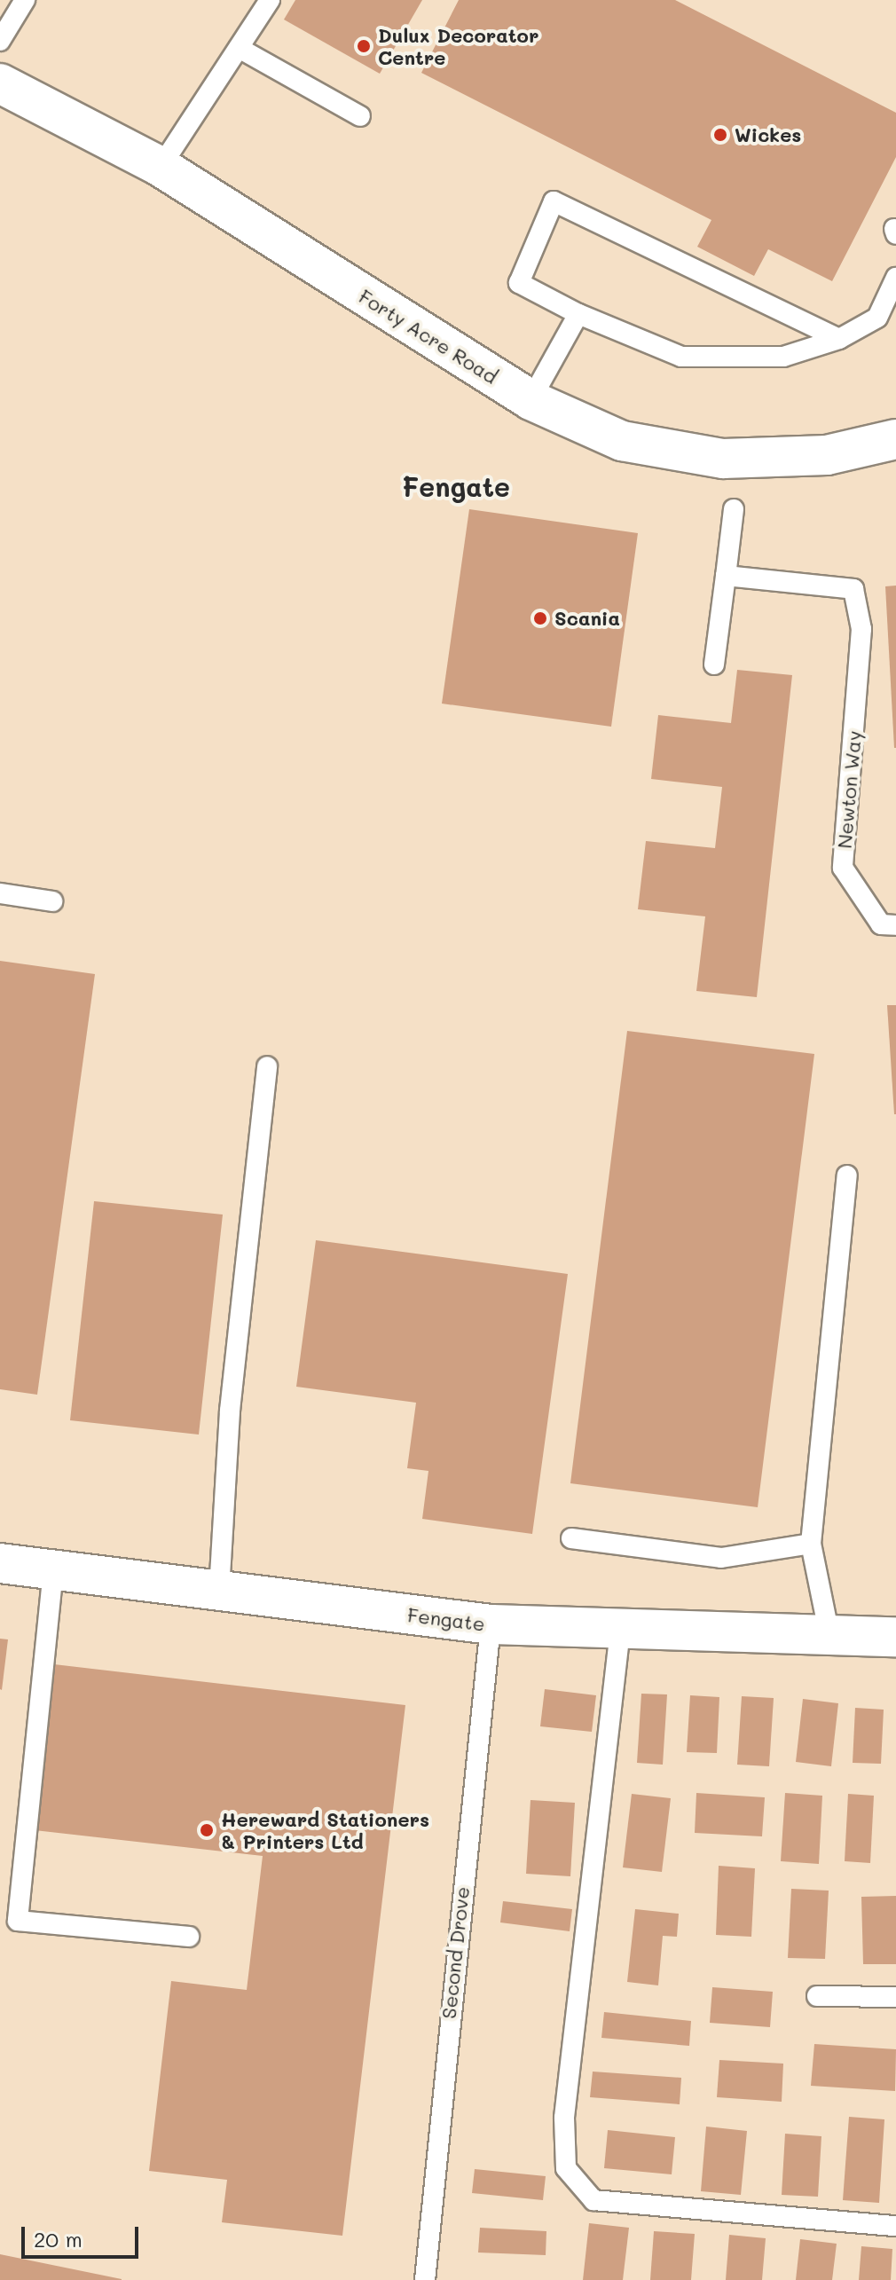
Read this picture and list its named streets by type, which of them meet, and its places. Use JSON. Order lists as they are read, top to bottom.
{
  "streets": {
    "street": ["Forty Acre Road", "Fengate"],
    "lane": ["Newton Way", "Second Drove"]
  },
  "crossings": [
    ["Fengate", "Second Drove"]
  ],
  "districts": ["Fengate"],
  "places": [
    "Dulux Decorator Centre",
    "Wickes",
    "Scania",
    "Hereward Stationers & Printers Ltd"
  ],
  "scale_bar": "20 m"
}
